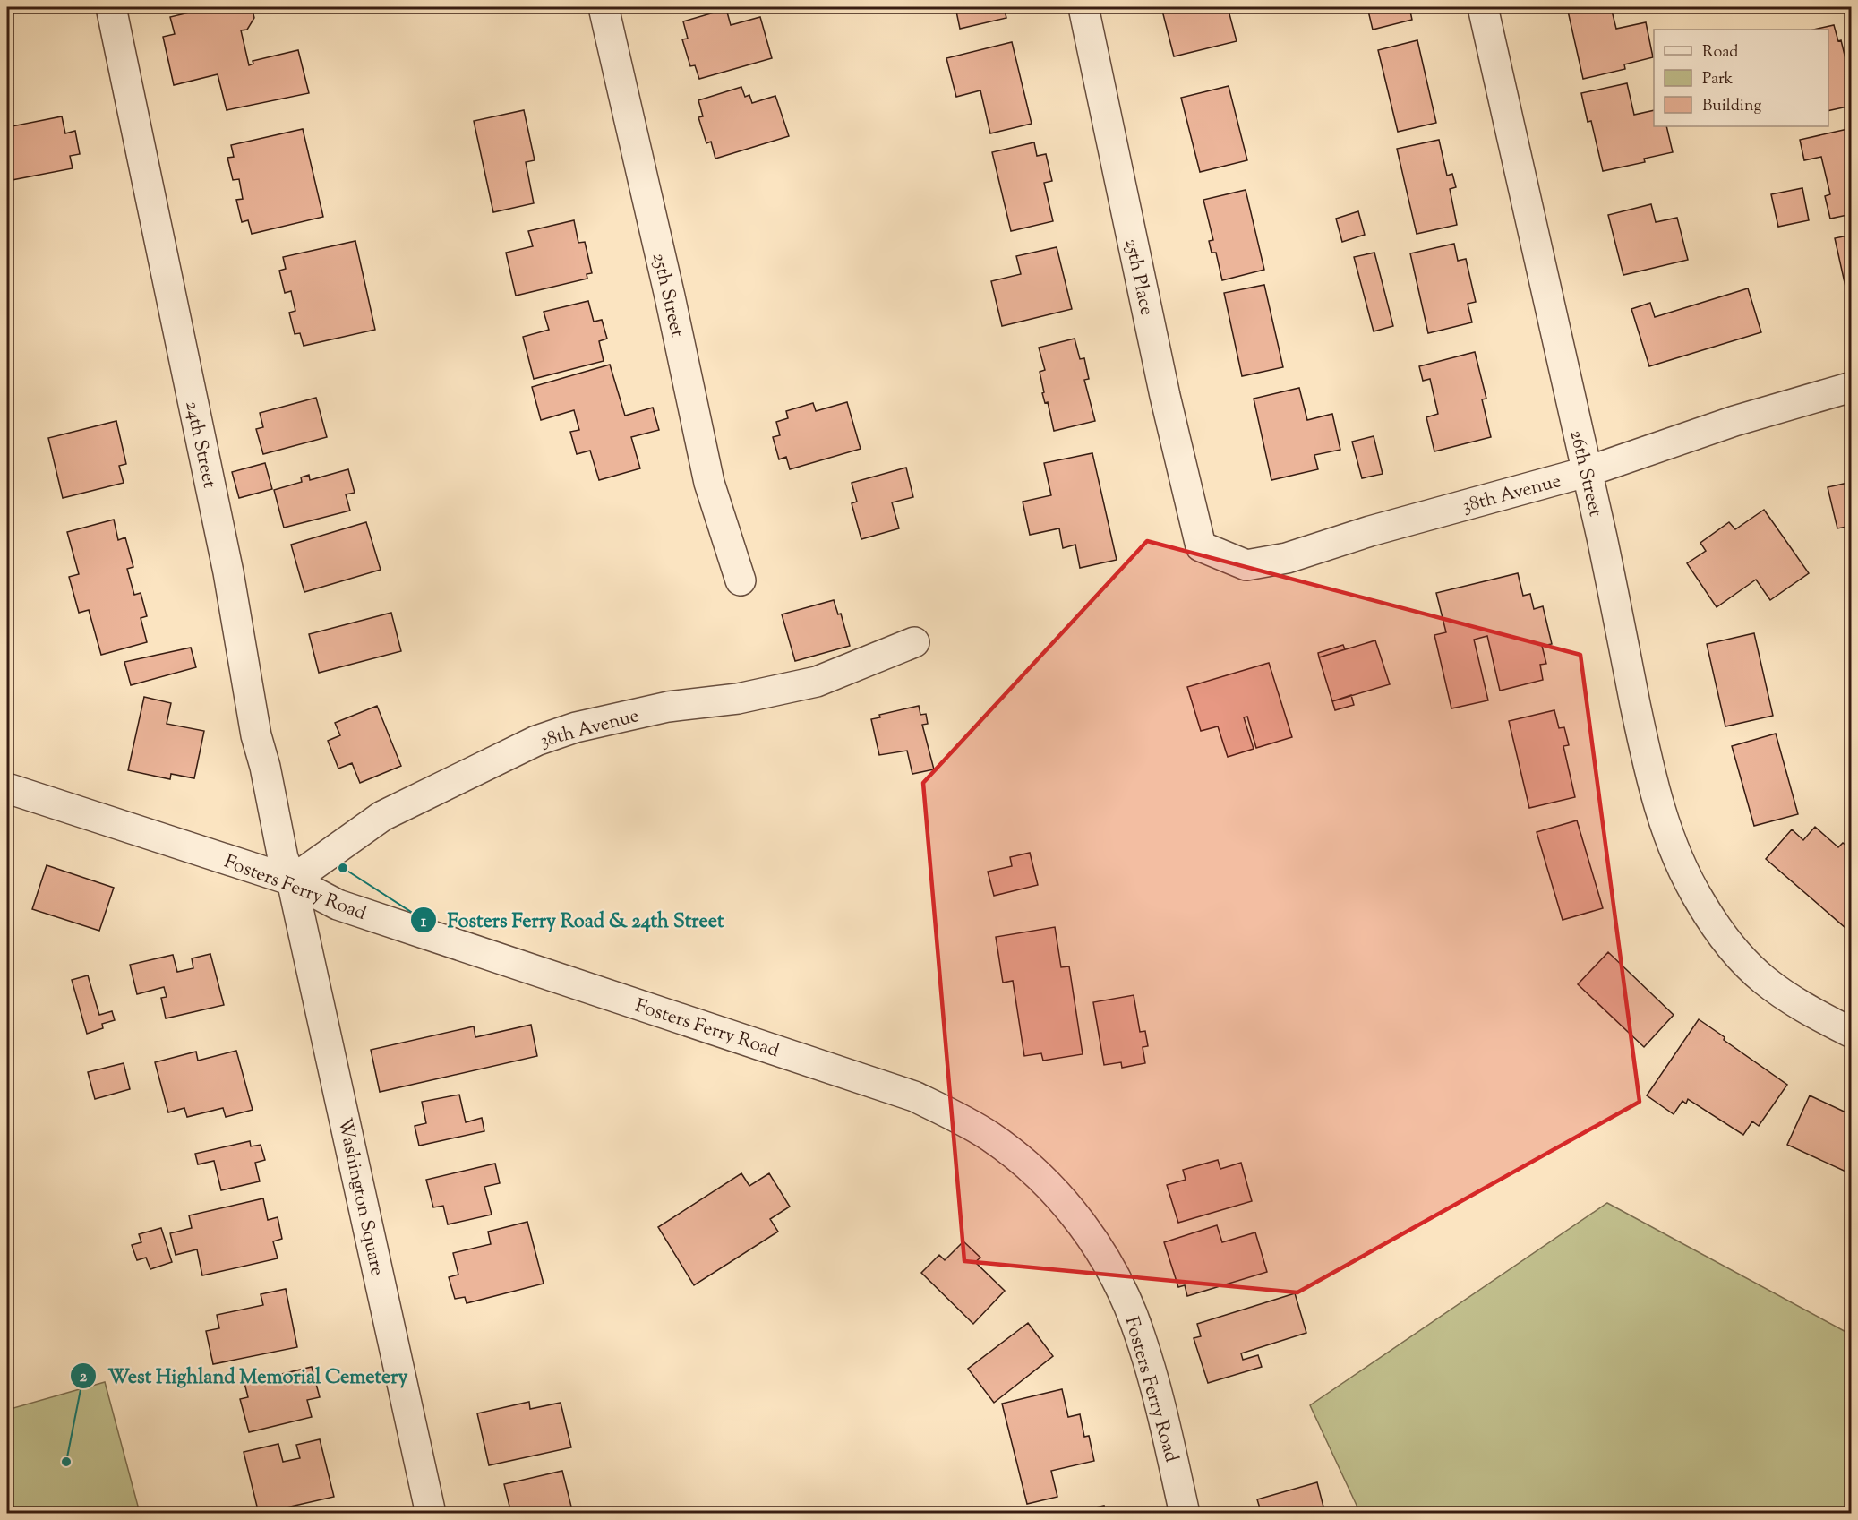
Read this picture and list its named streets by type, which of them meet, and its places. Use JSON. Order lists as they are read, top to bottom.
{
  "streets": {
    "street": [
      "25th Place",
      "25th Street",
      "24th Street",
      "26th Street",
      "38th Avenue",
      "Fosters Ferry Road",
      "Washington Square"
    ]
  },
  "crossings": [
    ["25th Place", "38th Avenue"],
    ["24th Street", "38th Avenue"],
    ["24th Street", "Fosters Ferry Road"],
    ["24th Street", "Washington Square"],
    ["26th Street", "38th Avenue"],
    ["38th Avenue", "Fosters Ferry Road"],
    ["38th Avenue", "Washington Square"],
    ["Fosters Ferry Road", "Washington Square"]
  ],
  "places": ["Fosters Ferry Road & 24th Street", "West Highland Memorial Cemetery"],
  "legend": ["Road", "Park", "Building"]
}
